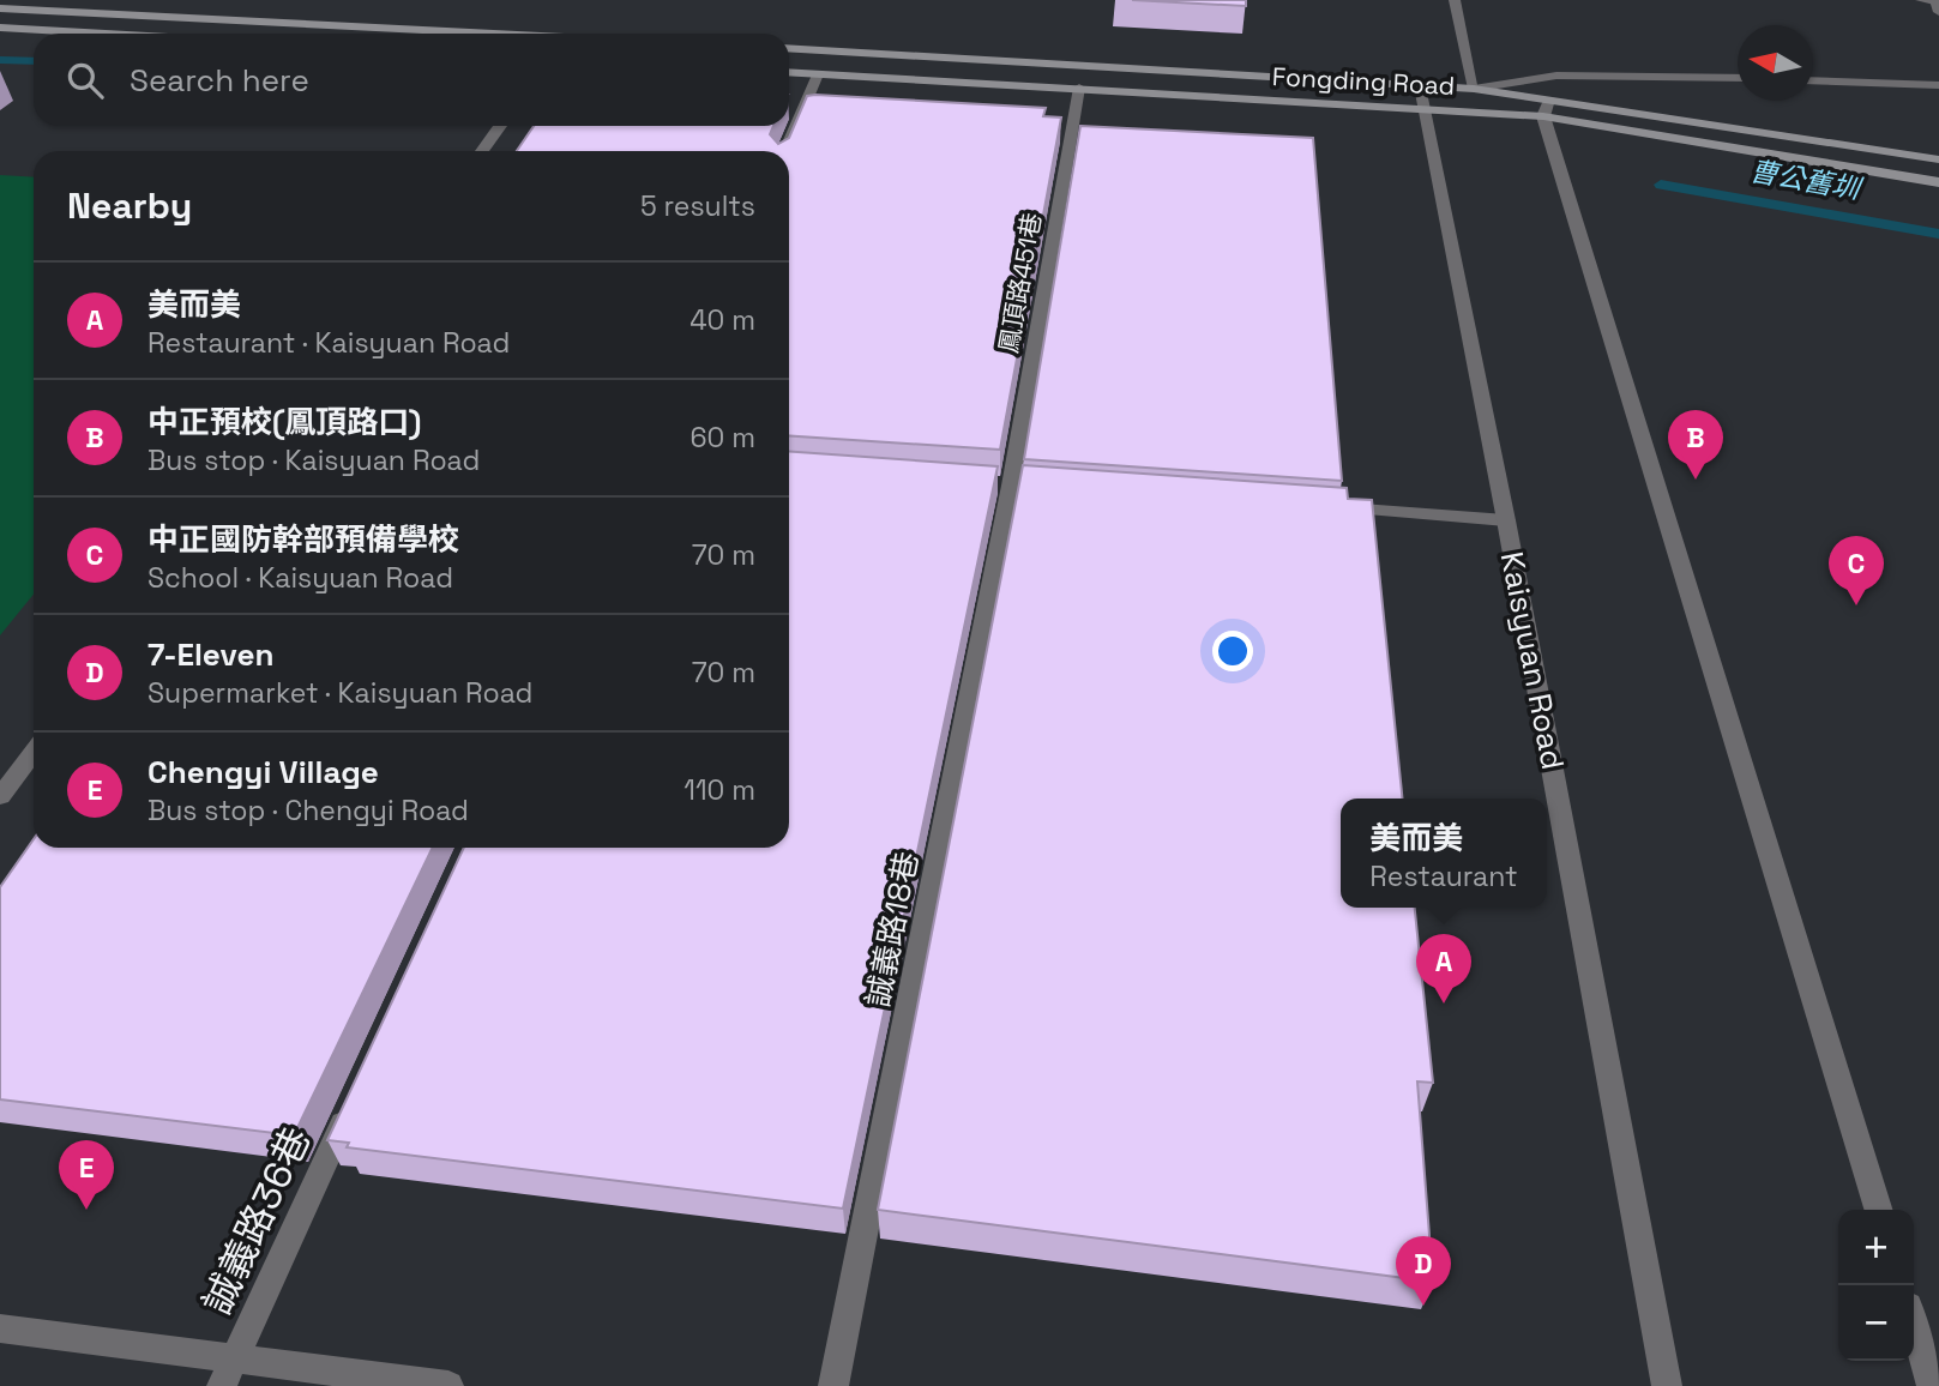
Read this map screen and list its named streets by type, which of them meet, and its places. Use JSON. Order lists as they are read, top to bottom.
{
  "streets": {
    "main road": ["Fongding Road"],
    "street": [
      "鳳頂路451巷",
      "Kaisyuan Road",
      "誠義路18巷",
      "誠義路36巷"
    ]
  },
  "crossings": [
    ["Fongding Road", "鳳頂路451巷"],
    ["Fongding Road", "Kaisyuan Road"],
    ["鳳頂路451巷", "誠義路18巷"]
  ],
  "water": ["曹公舊圳"],
  "north": "left",
  "page": {
    "search": "Search here",
    "heading": ["Nearby", "5 results"],
    "list": [
      {
        "mark": "A",
        "name": "美而美",
        "note": "Restaurant · Kaisyuan Road",
        "value": "40 m"
      },
      {
        "mark": "B",
        "name": "中正預校(鳳頂路口)",
        "note": "Bus stop · Kaisyuan Road",
        "value": "60 m"
      },
      {
        "mark": "C",
        "name": "中正國防幹部預備學校",
        "note": "School · Kaisyuan Road",
        "value": "70 m"
      },
      {
        "mark": "D",
        "name": "7-Eleven",
        "note": "Supermarket · Kaisyuan Road",
        "value": "70 m"
      },
      {
        "mark": "E",
        "name": "Chengyi Village",
        "note": "Bus stop · Chengyi Road",
        "value": "110 m"
      }
    ],
    "pins": [
      "B",
      "C",
      "A",
      "E",
      "D"
    ],
    "popup": ["美而美", "Restaurant"],
    "map_buttons": ["+", "−"]
  }
}
